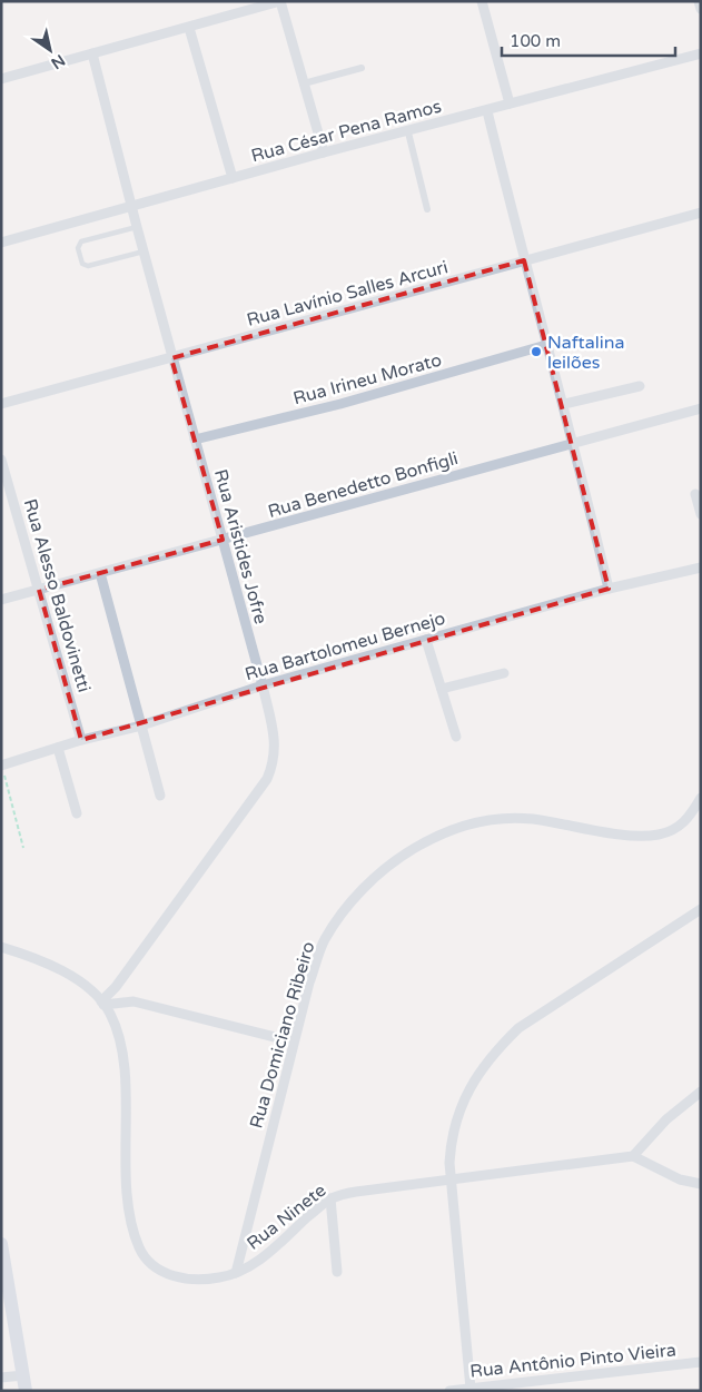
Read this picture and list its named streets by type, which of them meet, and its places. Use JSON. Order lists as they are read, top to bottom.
{
  "streets": {
    "street": [
      "Rua César Pena Ramos",
      "Rua Lavínio Salles Arcuri",
      "Rua Irineu Morato",
      "Rua Benedetto Bonfigli",
      "Rua Aristides Jofre",
      "Rua Alesso Baldovinetti",
      "Rua Bartolomeu Bernejo",
      "Rua Domiciano Ribeiro",
      "Rua Ninete",
      "Rua Antônio Pinto Vieira"
    ]
  },
  "crossings": [
    ["Rua César Pena Ramos", "Rua Aristides Jofre"],
    ["Rua Lavínio Salles Arcuri", "Rua Aristides Jofre"],
    ["Rua Irineu Morato", "Rua Aristides Jofre"],
    ["Rua Benedetto Bonfigli", "Rua Aristides Jofre"],
    ["Rua Benedetto Bonfigli", "Rua Alesso Baldovinetti"],
    ["Rua Aristides Jofre", "Rua Bartolomeu Bernejo"],
    ["Rua Aristides Jofre", "Rua Ninete"],
    ["Rua Alesso Baldovinetti", "Rua Bartolomeu Bernejo"],
    ["Rua Domiciano Ribeiro", "Rua Ninete"]
  ],
  "places": ["Naftalina leilões"],
  "scale_bar": "100 m",
  "north": "bottom right"
}
